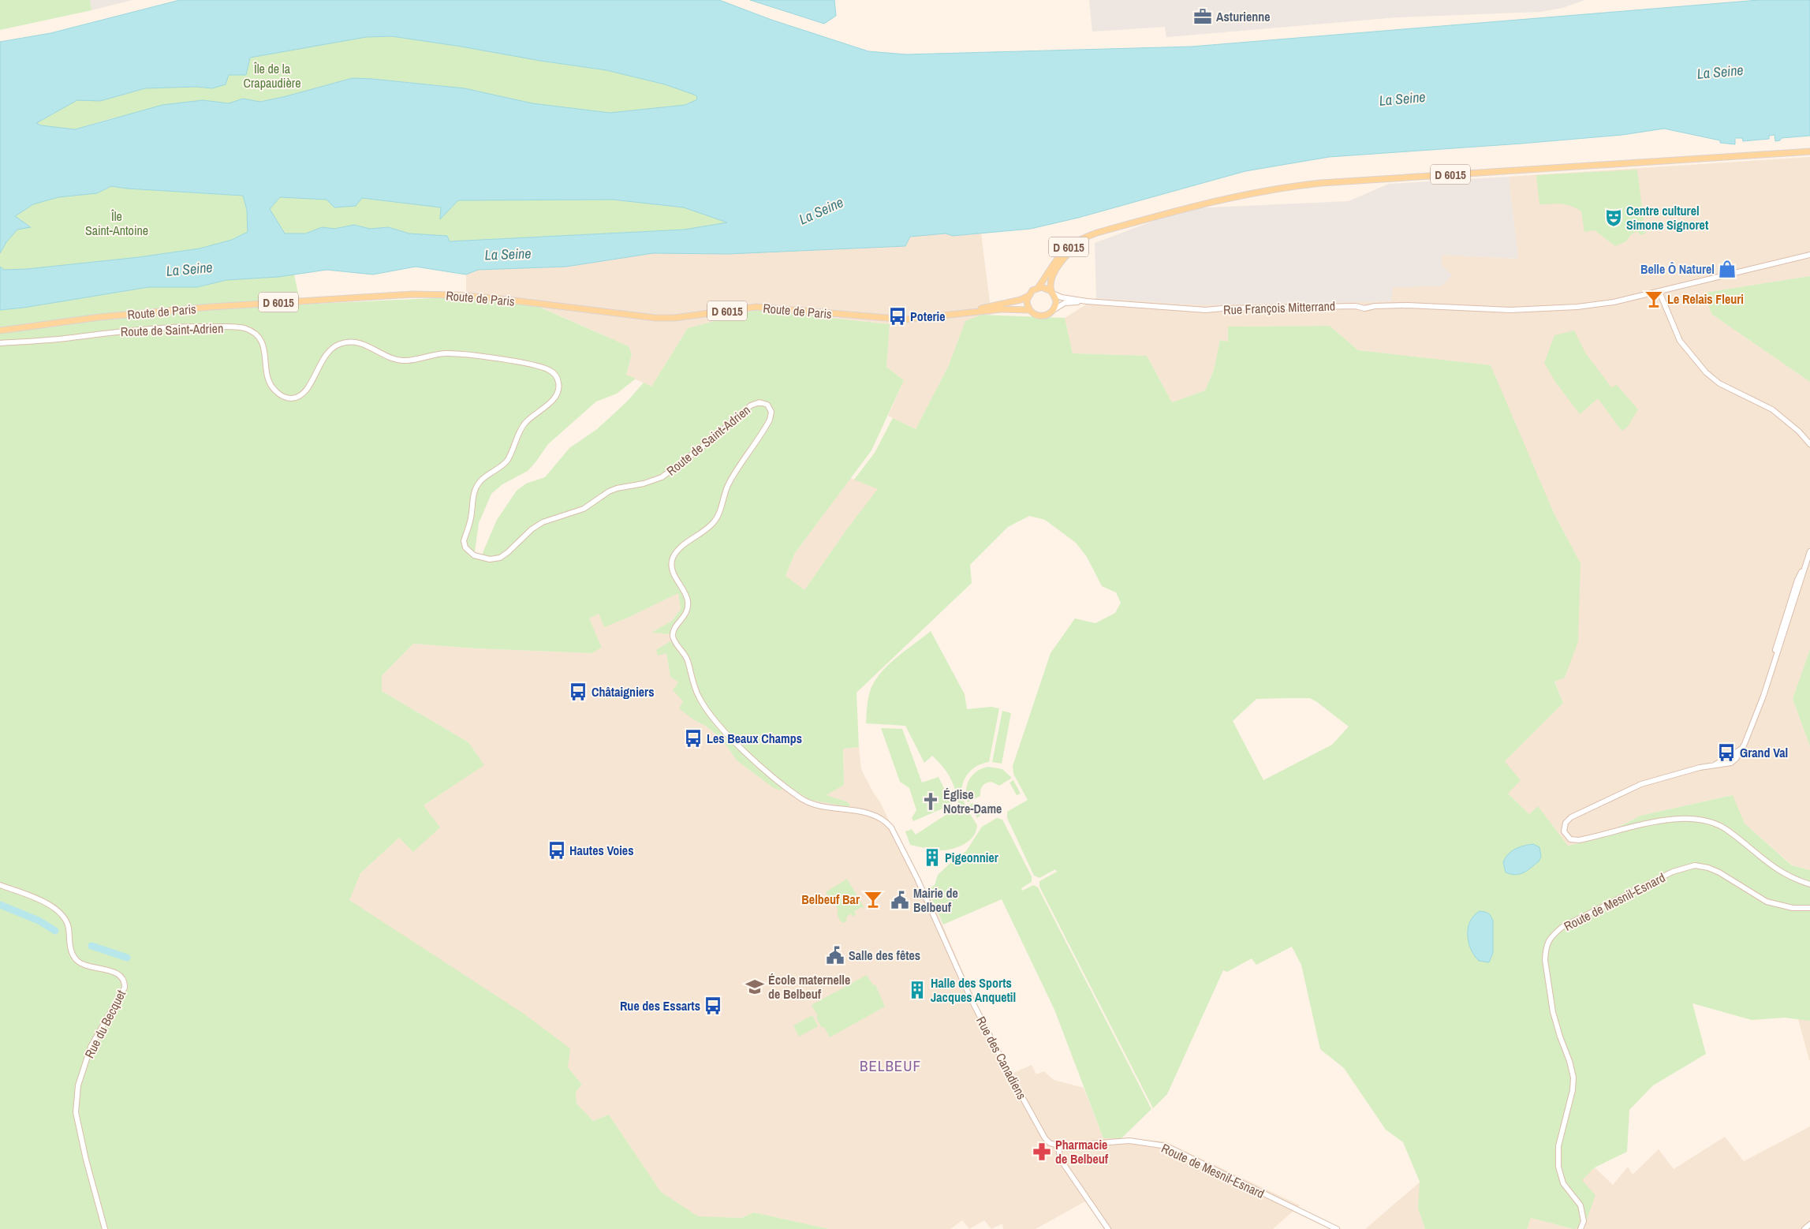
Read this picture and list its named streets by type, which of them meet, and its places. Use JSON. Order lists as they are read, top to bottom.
{
  "streets": {
    "main road": ["D 6015", "Route de Paris"],
    "street": [
      "Rue François Mitterrand",
      "Route de Saint-Adrien",
      "Route de Mesnil-Esnard",
      "Rue du Becquet",
      "Rue des Canadiens"
    ]
  },
  "crossings": [
    ["D 6015", "Route de Paris"],
    ["Route de Saint-Adrien", "Rue des Canadiens"],
    ["Route de Mesnil-Esnard", "Rue des Canadiens"]
  ],
  "districts": ["BELBEUF"],
  "water": ["La Seine"],
  "parks": ["Île de la Crapaudière", "Île Saint-Antoine"],
  "places": {
    "office": ["Asturienne"],
    "theatre": ["Centre culturel Simone Signoret"],
    "shop": ["Belle Ô Naturel"],
    "bar": ["Le Relais Fleuri", "Belbeuf Bar"],
    "bus stop": [
      "Poterie",
      "Châtaigniers",
      "Les Beaux Champs",
      "Grand Val",
      "Hautes Voies",
      "Rue des Essarts"
    ],
    "church": ["Église Notre-Dame"],
    "building": ["Pigeonnier", "Halle des Sports Jacques Anquetil"],
    "public building": ["Mairie de Belbeuf", "Salle des fêtes"],
    "school or university": ["École maternelle de Belbeuf"],
    "pharmacy": ["Pharmacie de Belbeuf"]
  }
}
